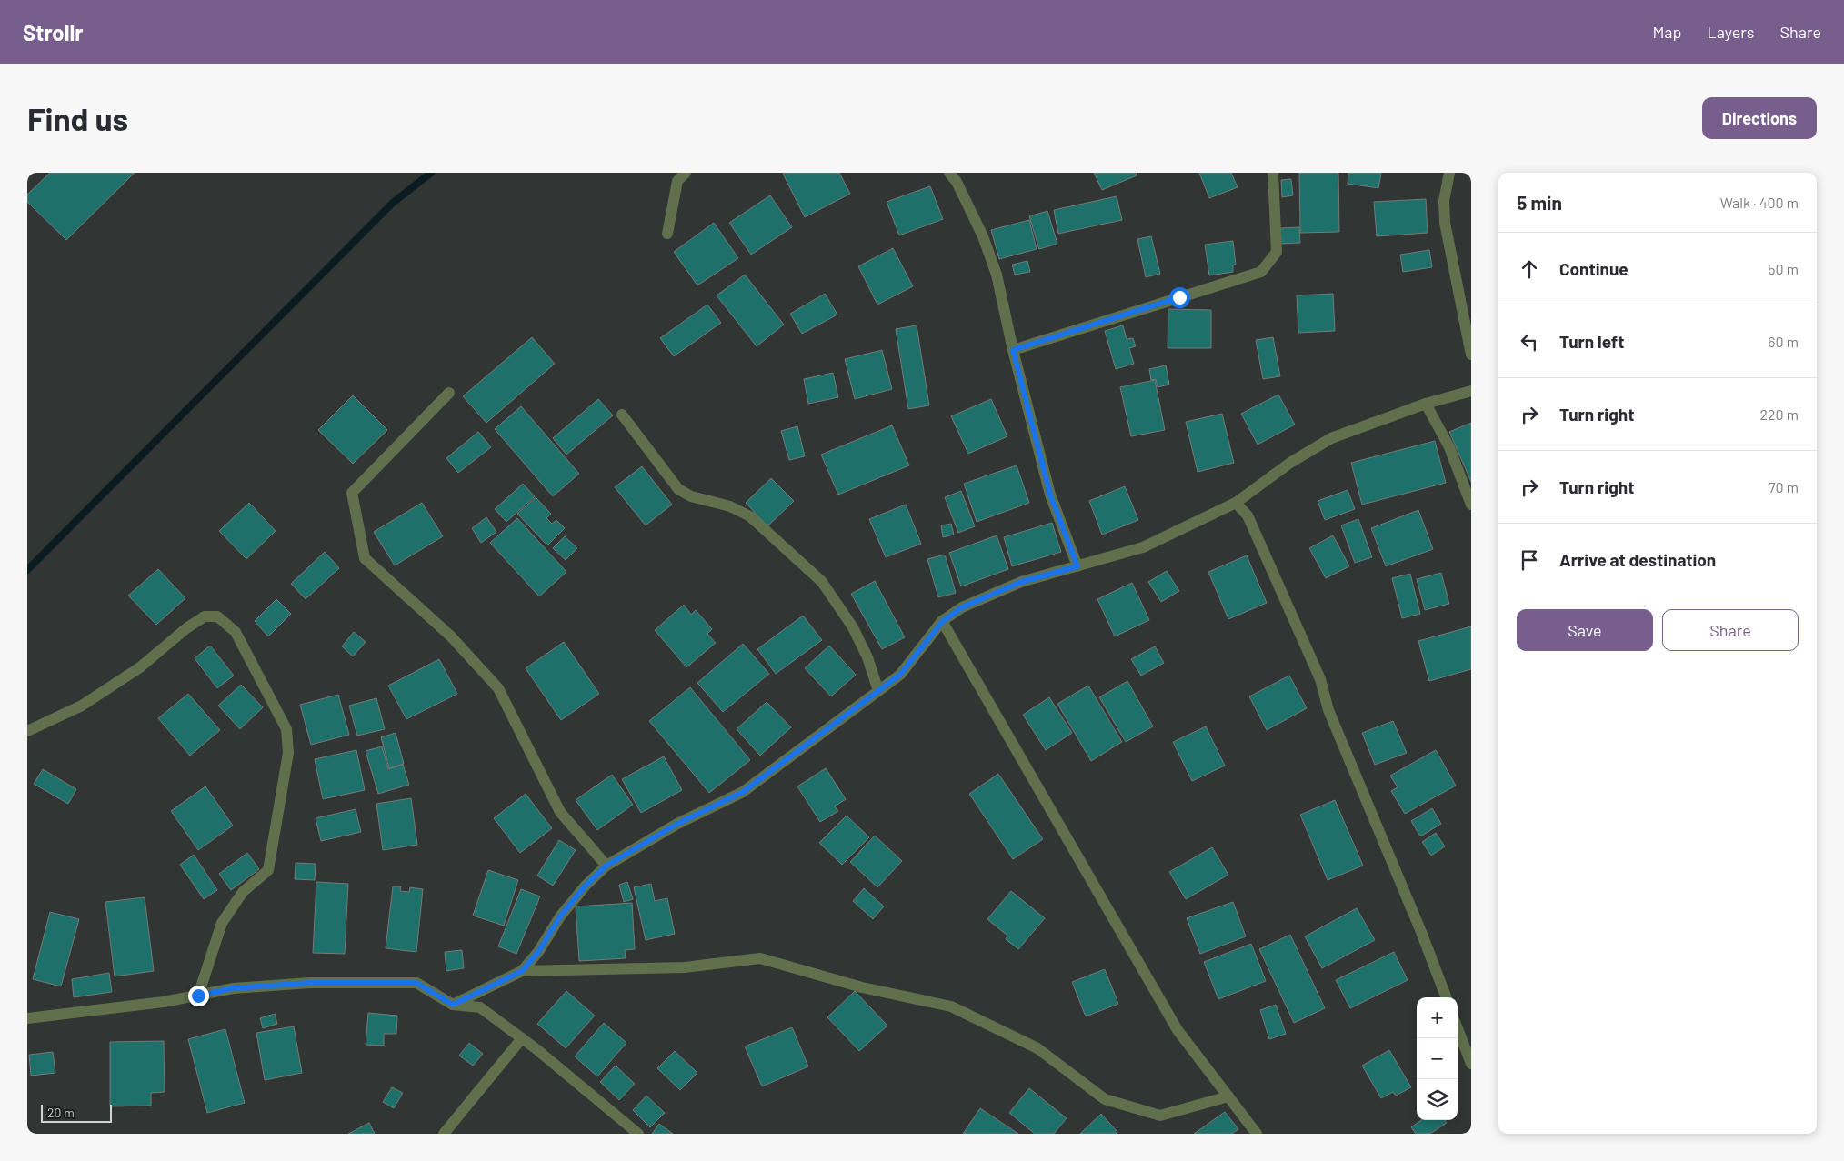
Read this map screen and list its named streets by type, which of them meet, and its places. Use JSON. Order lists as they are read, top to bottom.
{
  "scale_bar": "20 m",
  "page": {
    "header": "Strollr",
    "nav": ["Map", "Layers", "Share"],
    "buttons": [
      "Directions",
      ["Save", "Share"]
    ],
    "title": "Find us",
    "heading": ["5 min", "Walk · 400 m"],
    "list": [
      ["Continue", "50 m"],
      ["Turn left", "60 m"],
      ["Turn right", "220 m"],
      ["Turn right", "70 m"],
      "Arrive at destination"
    ],
    "map_buttons": ["+", "−"],
    "scale": "20 m"
  }
}
